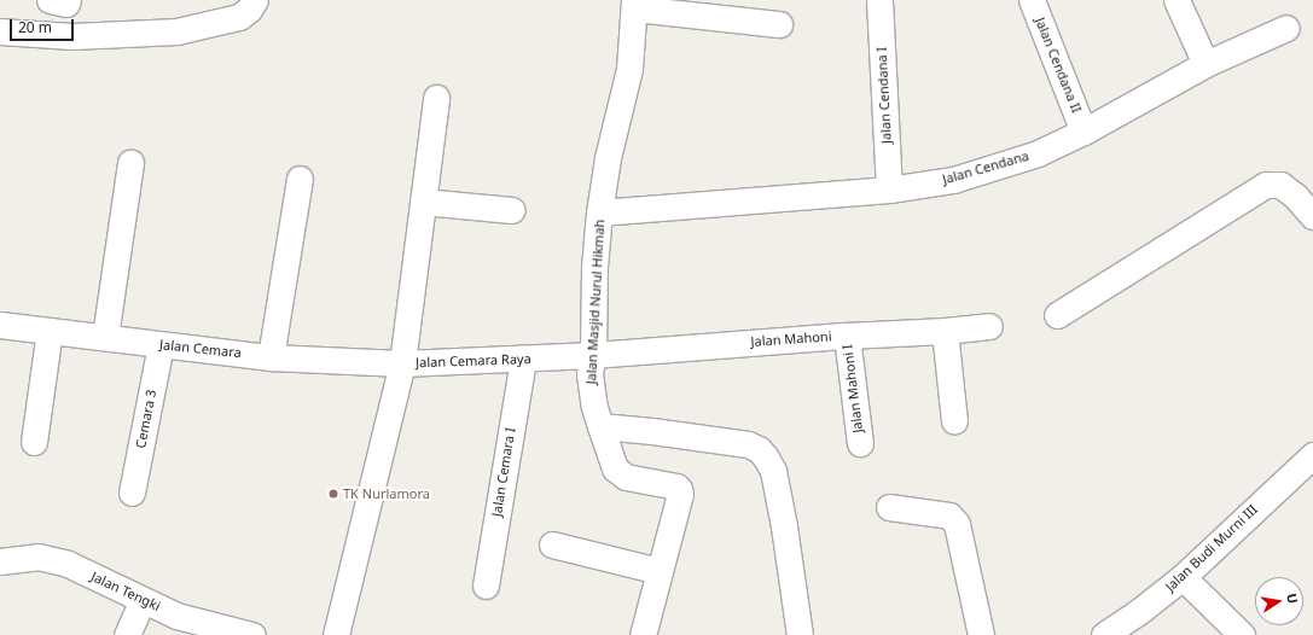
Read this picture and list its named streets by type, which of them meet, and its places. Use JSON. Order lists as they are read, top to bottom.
{
  "streets": {
    "street": [
      "Jalan Cendana II",
      "Jalan Cendana I",
      "Jalan Cendana",
      "Jalan Masjid Nurul Hikmah",
      "Jalan Mahoni",
      "Jalan Cemara",
      "Jalan Cemara Raya",
      "Jalan Mahoni I",
      "Cemara 3",
      "Jalan Cemara I",
      "Jalan Budi Murni III",
      "Jalan Tengki"
    ]
  },
  "crossings": [
    ["Jalan Cendana II", "Jalan Cendana"],
    ["Jalan Cendana I", "Jalan Cendana"],
    ["Jalan Cendana", "Jalan Masjid Nurul Hikmah"],
    ["Jalan Masjid Nurul Hikmah", "Jalan Mahoni"],
    ["Jalan Masjid Nurul Hikmah", "Jalan Cemara Raya"],
    ["Jalan Mahoni", "Jalan Cemara Raya"],
    ["Jalan Mahoni", "Jalan Mahoni I"],
    ["Jalan Cemara", "Jalan Cemara Raya"],
    ["Jalan Cemara", "Cemara 3"],
    ["Jalan Cemara Raya", "Jalan Cemara I"]
  ],
  "places": ["TK Nurlamora"],
  "scale_bar": "20 m",
  "north": "right"
}
